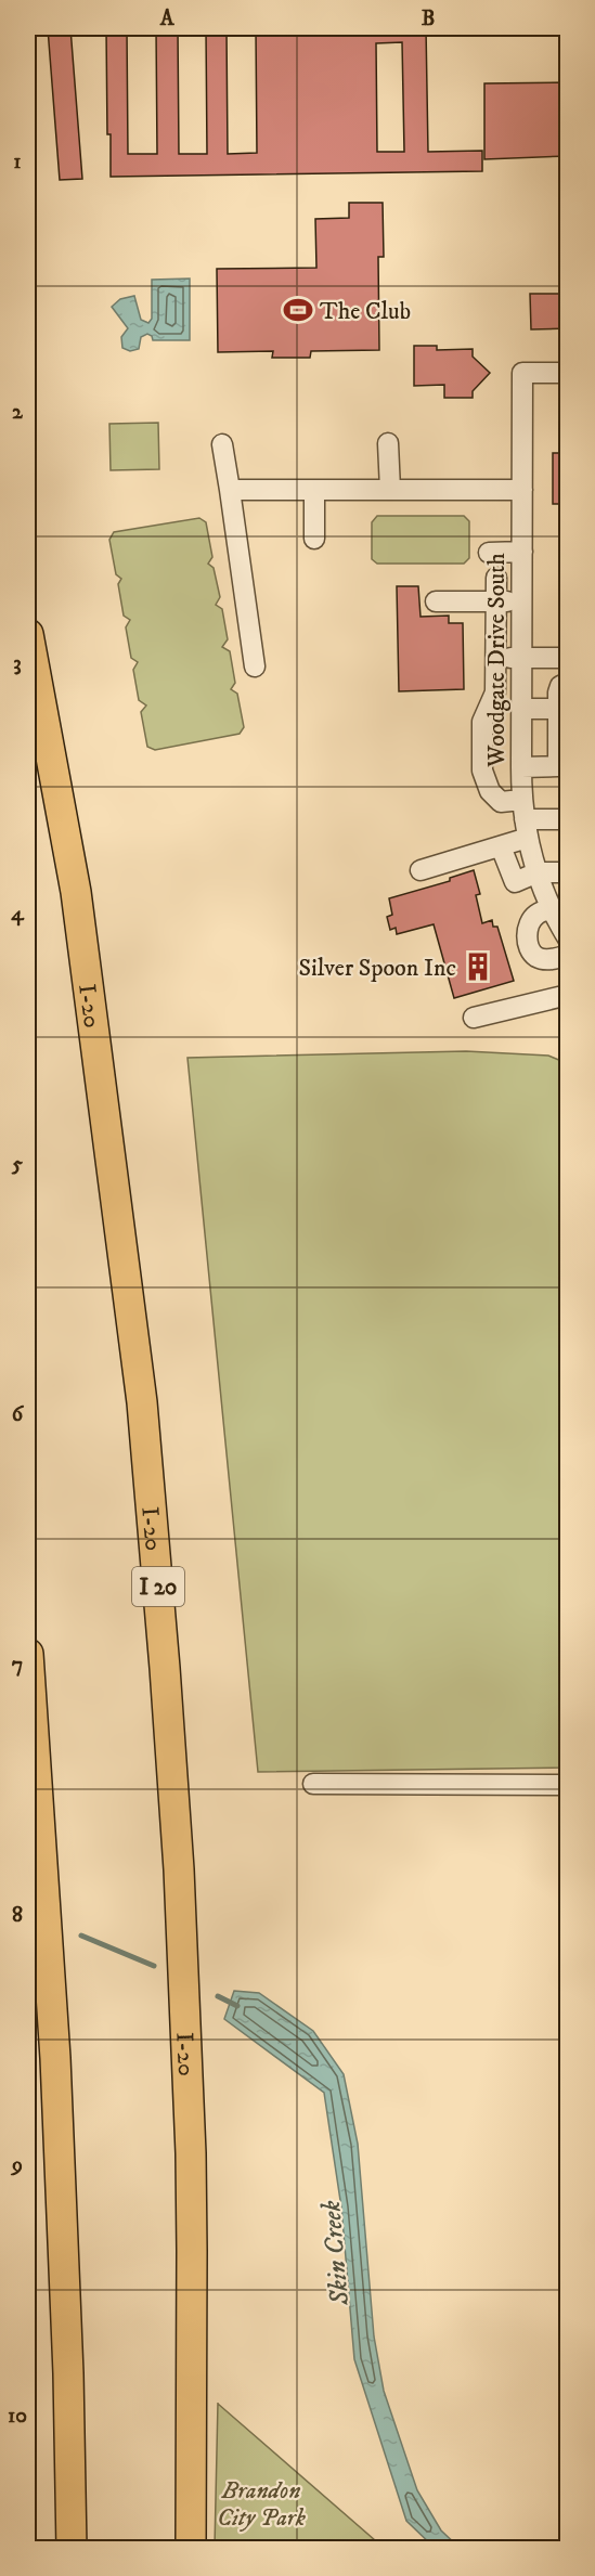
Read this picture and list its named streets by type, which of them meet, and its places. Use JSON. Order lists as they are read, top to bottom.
{
  "streets": {
    "highway": ["I-20", "I 20"],
    "street": ["Woodgate Drive South"]
  },
  "water": ["Skin Creek"],
  "parks": ["Brandon City Park"],
  "places": {
    "sports": ["The Club"],
    "building": ["Silver Spoon Inc"]
  },
  "grid": {
    "columns": ["A", "B"],
    "rows": [
      "1",
      "2",
      "3",
      "4",
      "5",
      "6",
      "7",
      "8",
      "9",
      "10"
    ]
  }
}
